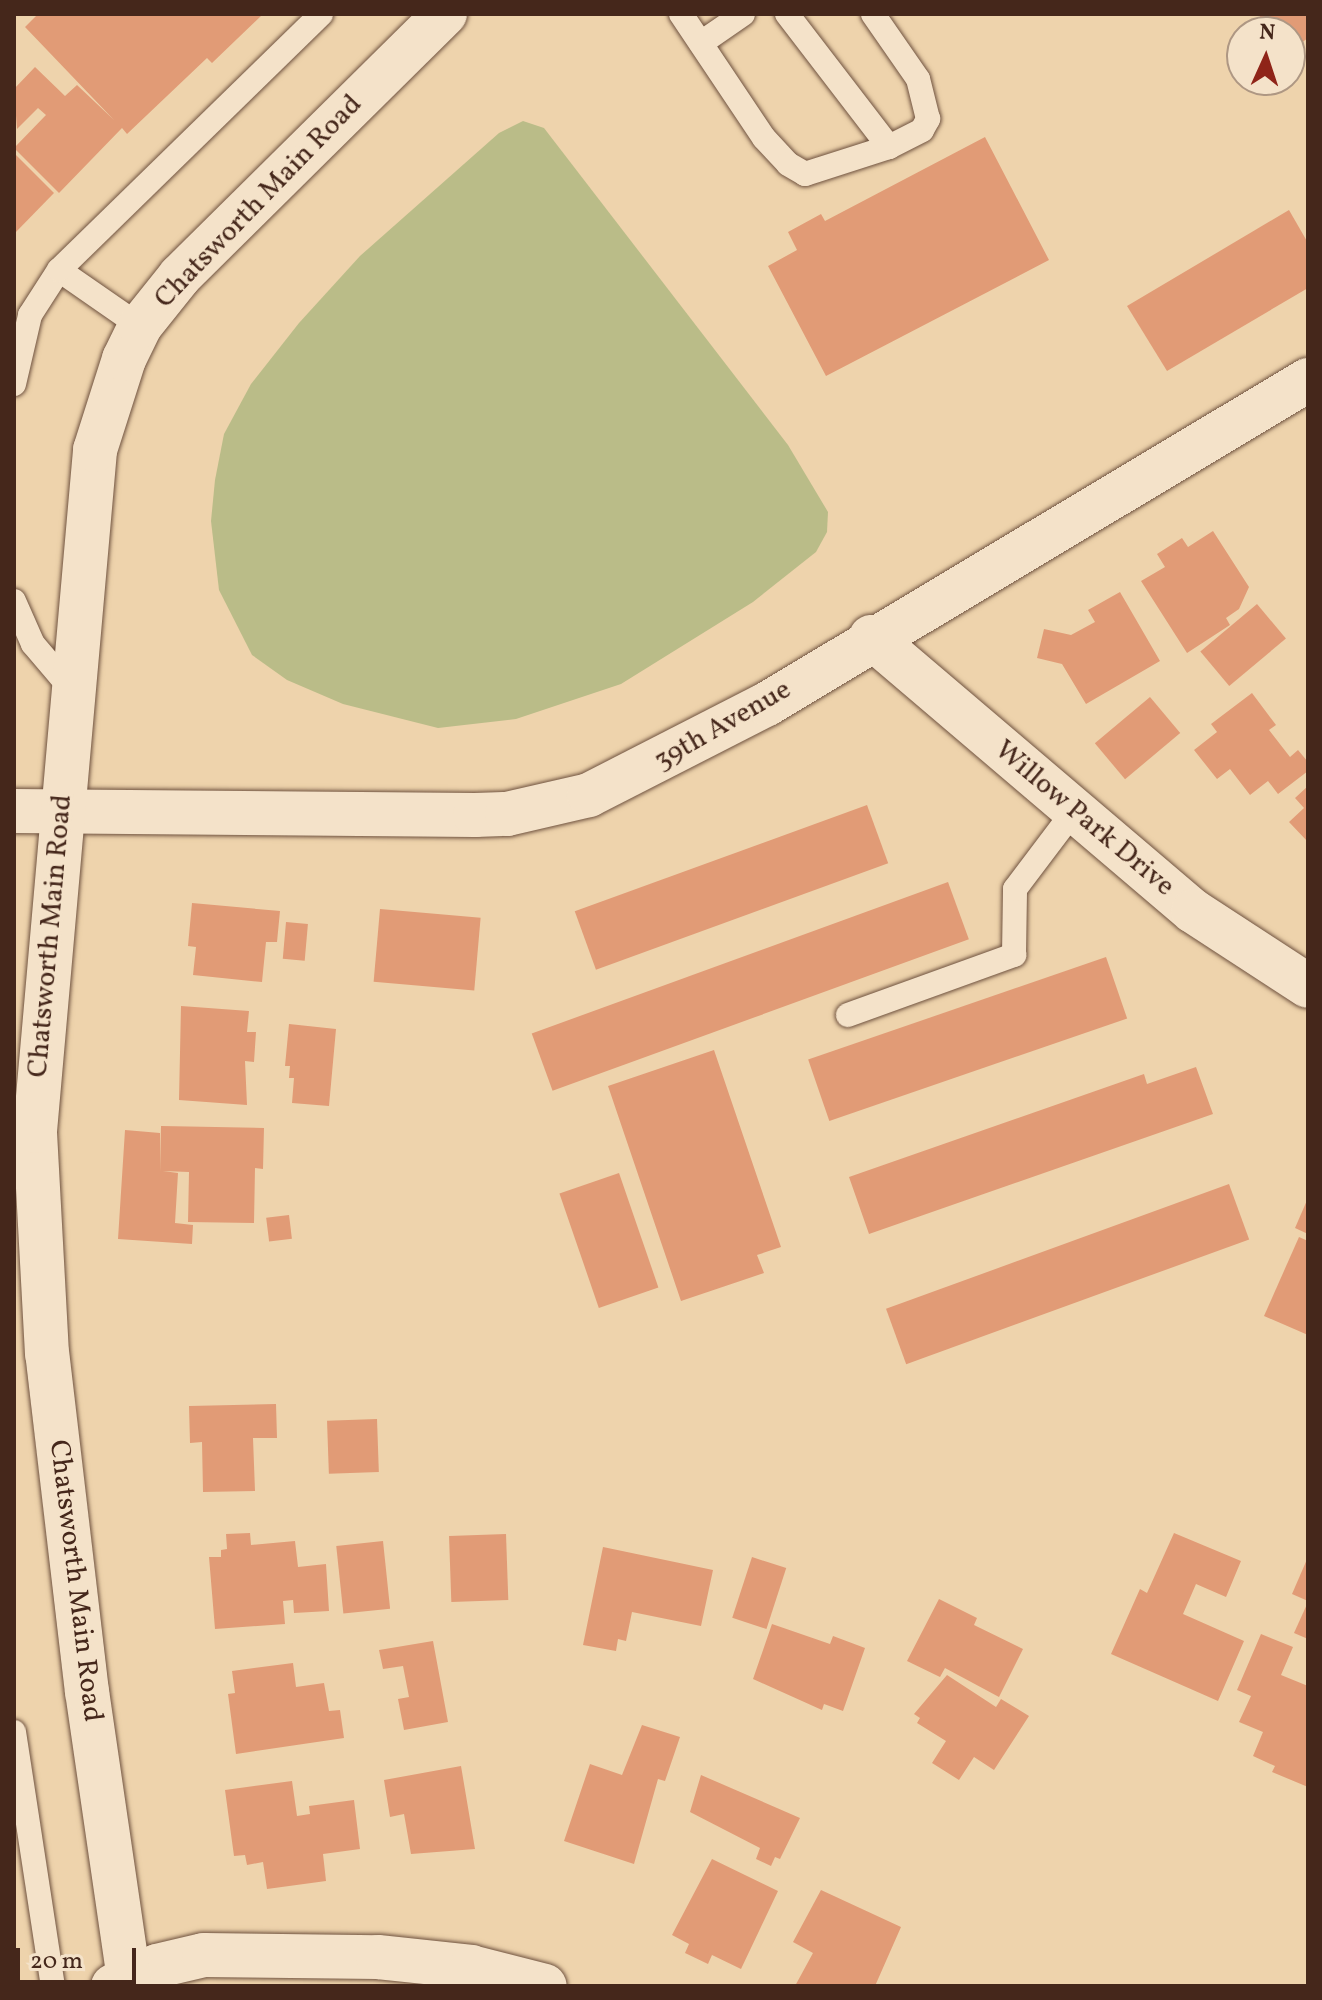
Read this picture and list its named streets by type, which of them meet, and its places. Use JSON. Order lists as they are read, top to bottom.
{
  "streets": {
    "street": ["Chatsworth Main Road", "39th Avenue", "Willow Park Drive"]
  },
  "crossings": [
    ["Chatsworth Main Road", "39th Avenue"],
    ["39th Avenue", "Willow Park Drive"]
  ],
  "scale_bar": "20 m",
  "north": "top"
}
